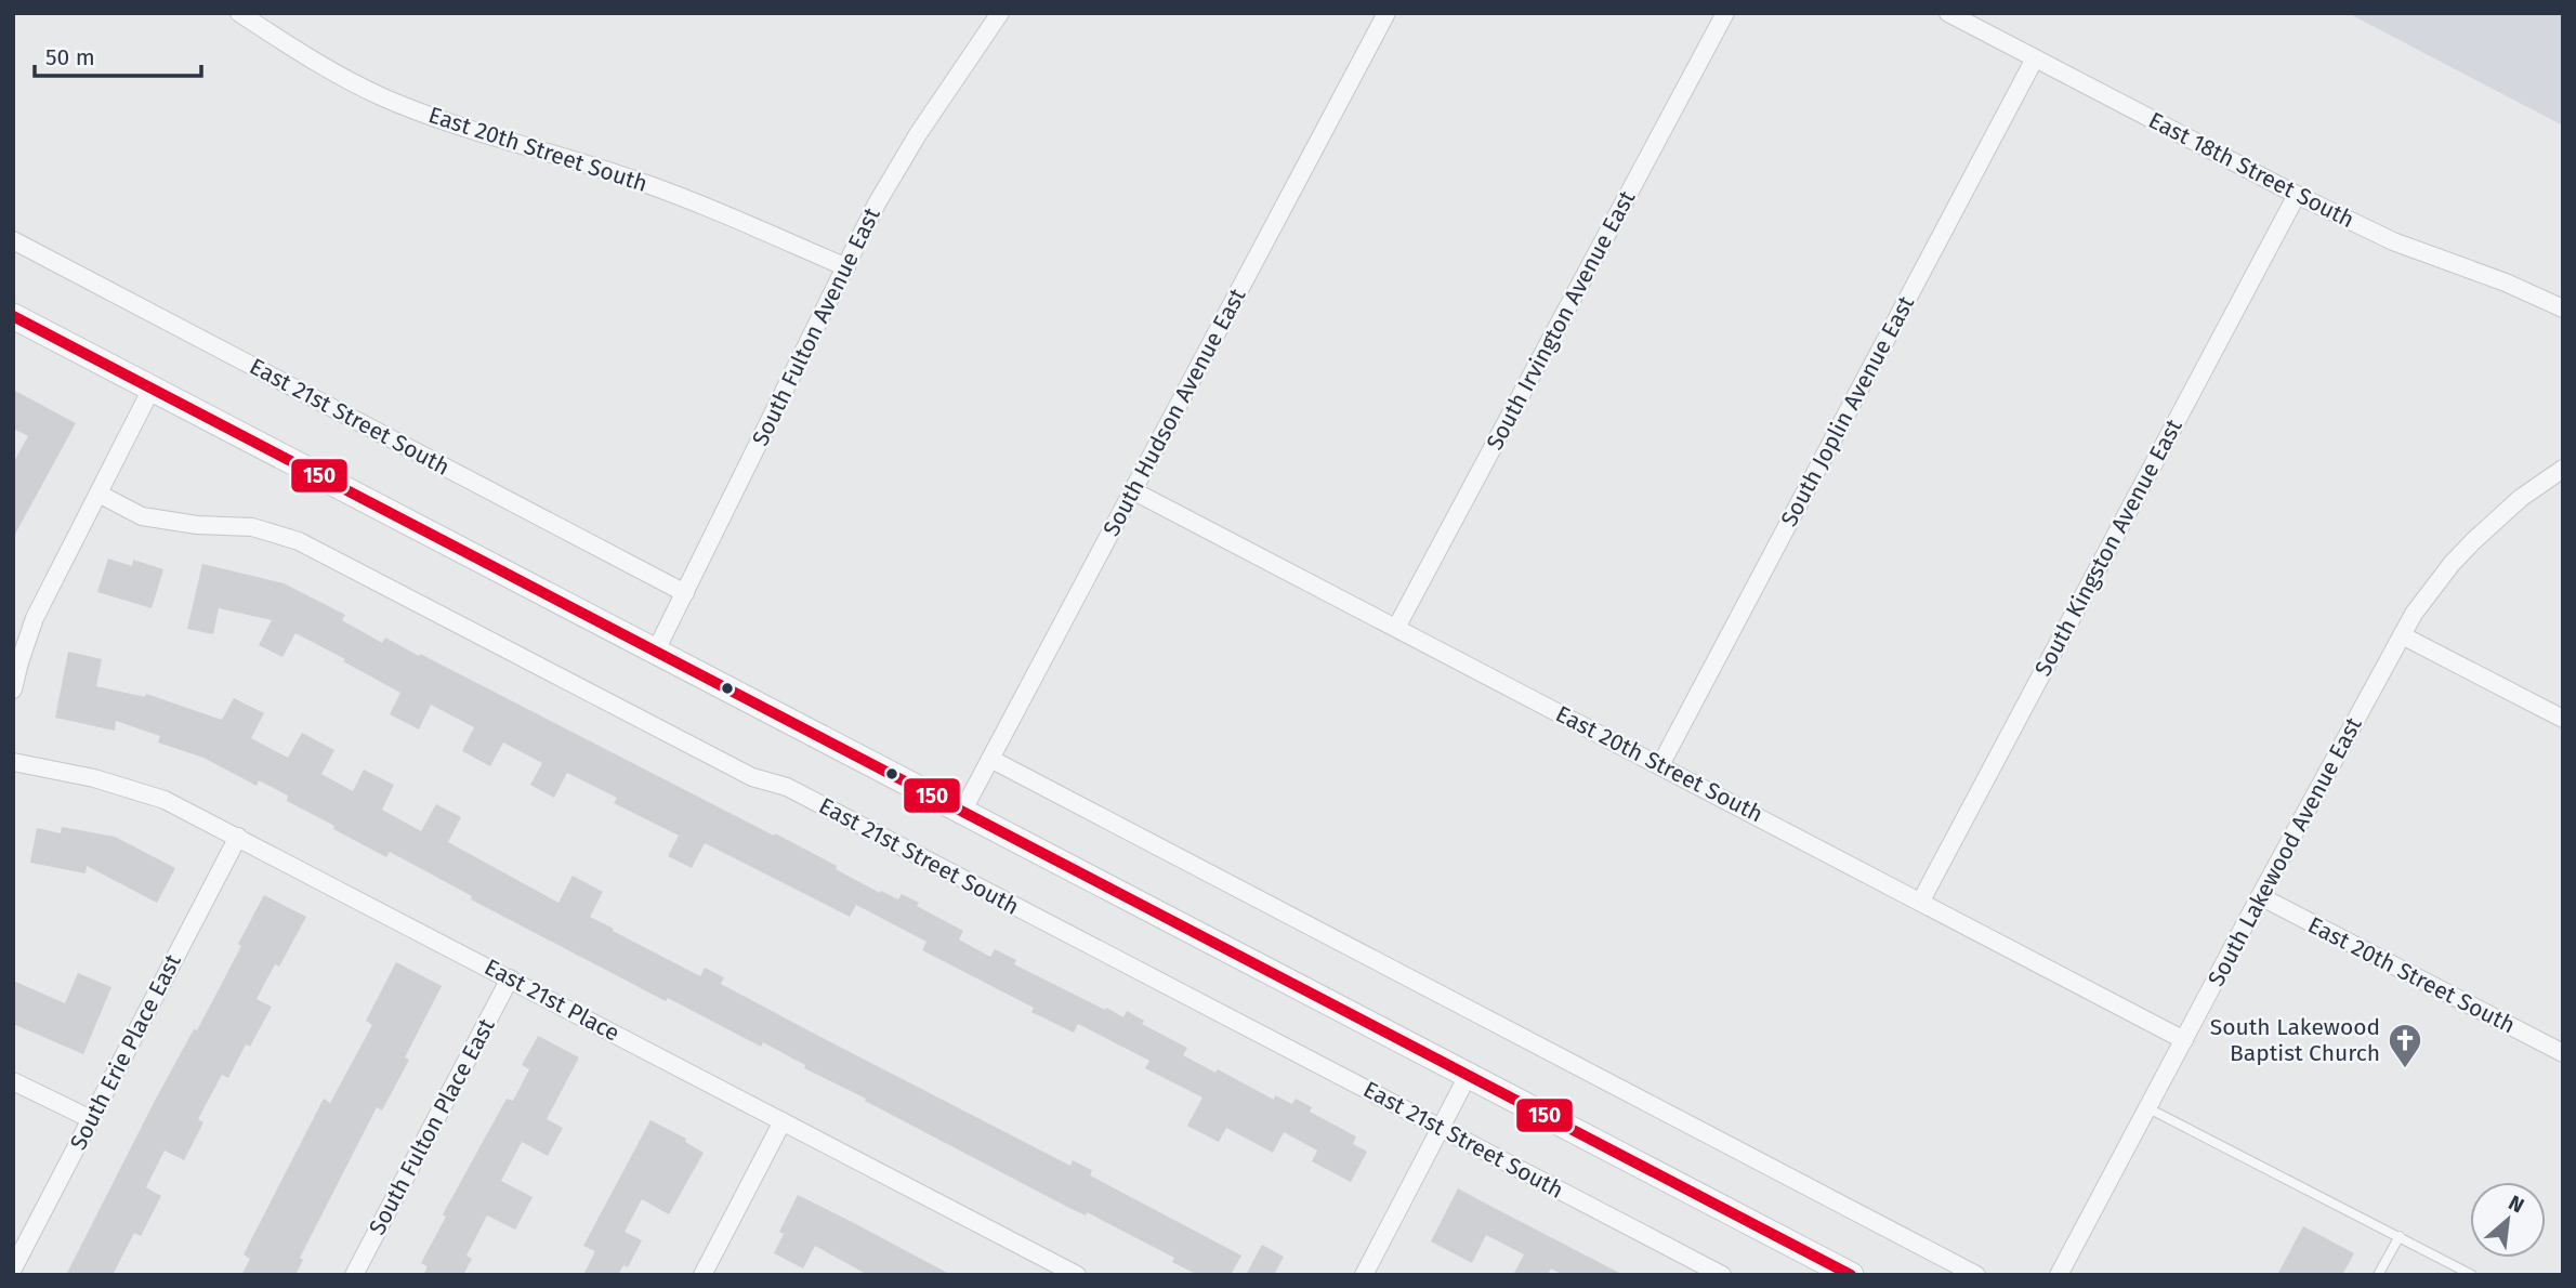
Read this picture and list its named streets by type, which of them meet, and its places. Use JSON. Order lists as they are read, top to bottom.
{
  "streets": {
    "street": [
      "East 20th Street South",
      "East 18th Street South",
      "South Irvington Avenue East",
      "South Fulton Avenue East",
      "South Joplin Avenue East",
      "South Hudson Avenue East",
      "East 21st Street South",
      "South Kingston Avenue East",
      "South Lakewood Avenue East",
      "East 21st Place",
      "South Erie Place East",
      "South Fulton Place East"
    ]
  },
  "crossings": [
    ["East 20th Street South", "South Irvington Avenue East"],
    ["East 20th Street South", "South Fulton Avenue East"],
    ["East 20th Street South", "South Joplin Avenue East"],
    ["East 20th Street South", "South Hudson Avenue East"],
    ["East 20th Street South", "South Kingston Avenue East"],
    ["East 20th Street South", "South Lakewood Avenue East"],
    ["East 18th Street South", "South Joplin Avenue East"],
    ["East 18th Street South", "South Kingston Avenue East"],
    ["South Fulton Avenue East", "East 21st Street South"],
    ["East 21st Place", "South Erie Place East"],
    ["East 21st Place", "South Fulton Place East"]
  ],
  "places": {
    "church": ["South Lakewood Baptist Church"]
  },
  "lines": ["transit line 150"],
  "scale_bar": "50 m",
  "north": "top right"
}
